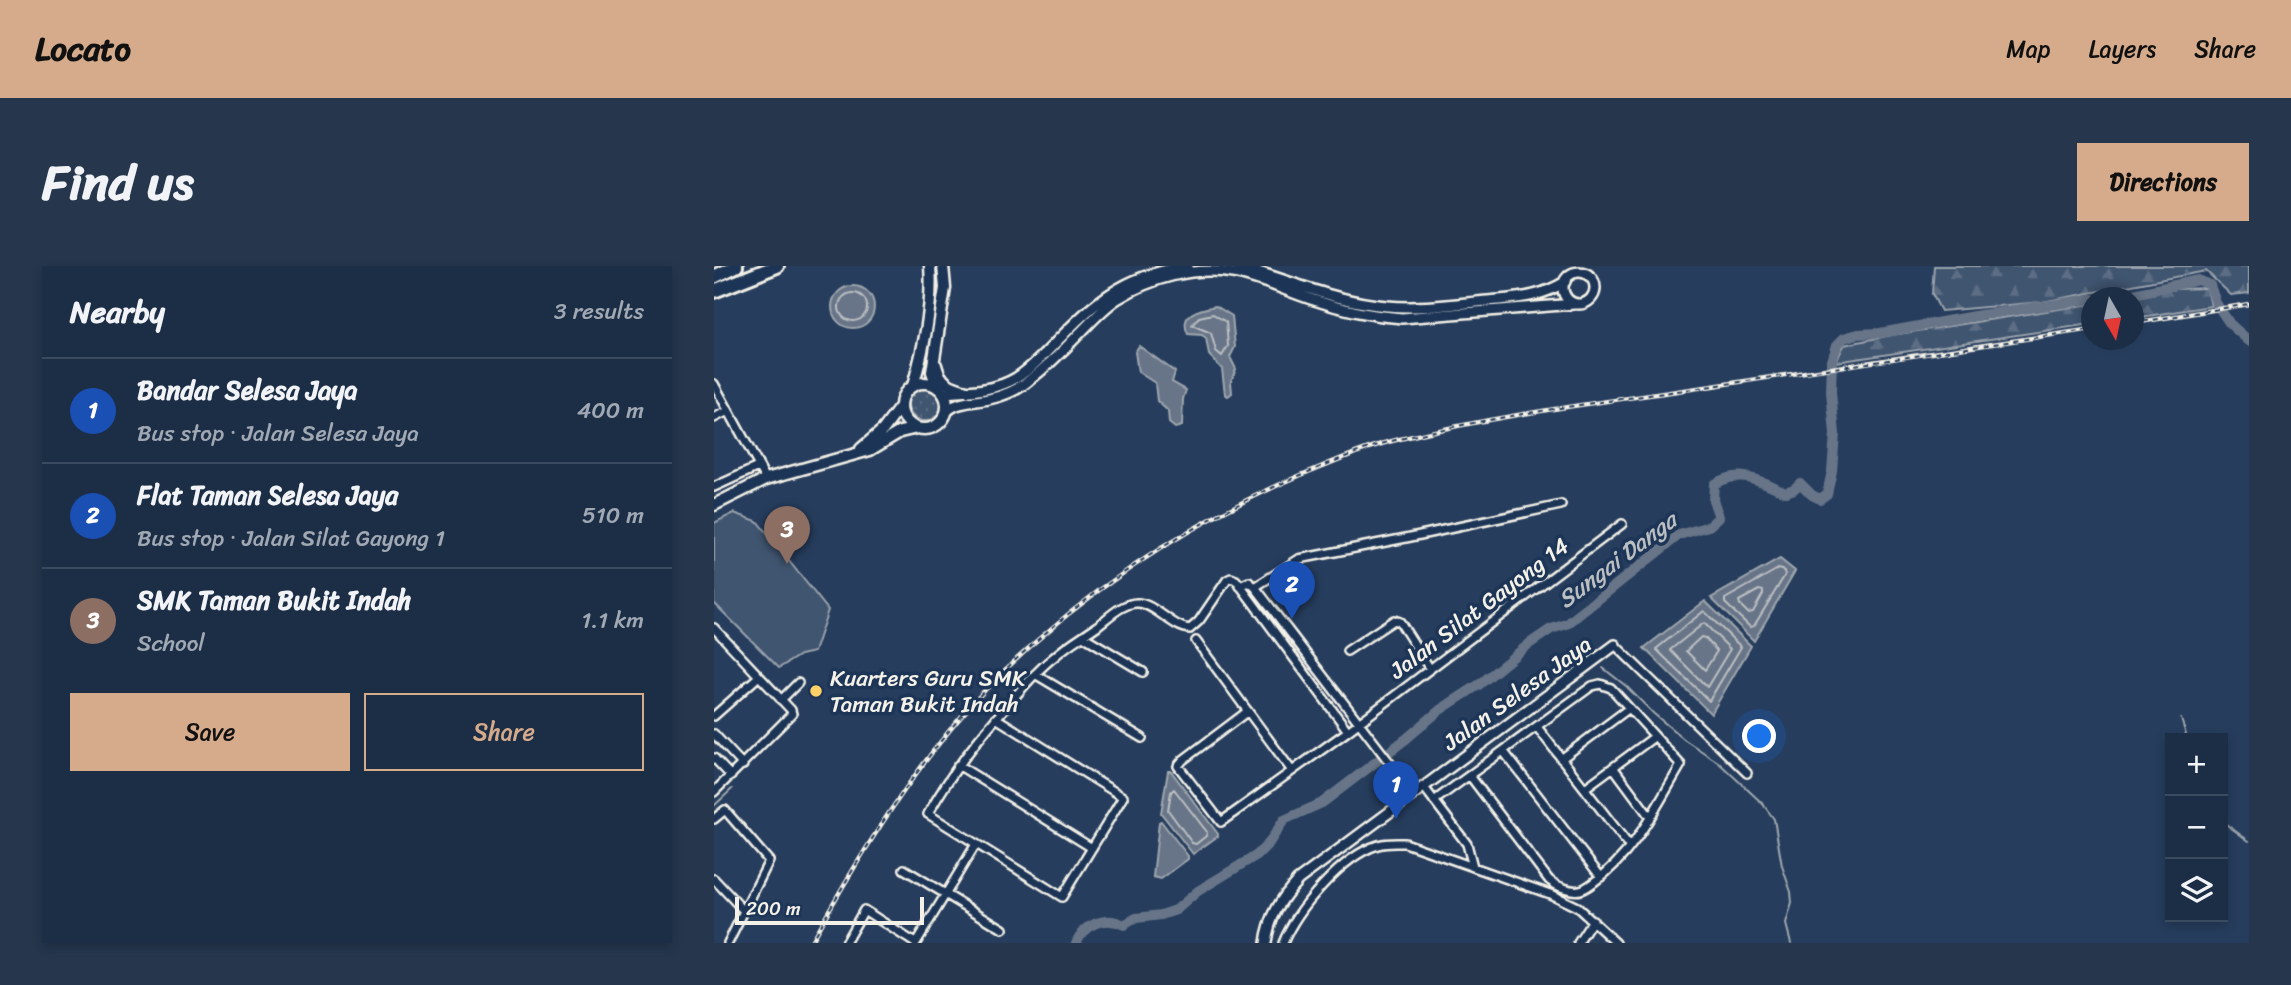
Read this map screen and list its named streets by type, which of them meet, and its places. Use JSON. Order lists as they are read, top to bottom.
{
  "streets": {
    "street": ["Jalan Silat Gayong 14", "Jalan Selesa Jaya"]
  },
  "water": ["Sungai Danga"],
  "places": ["Kuarters Guru SMK Taman Bukit Indah"],
  "scale_bar": "200 m",
  "north": "bottom",
  "page": {
    "header": "Locato",
    "nav": ["Map", "Layers", "Share"],
    "title": "Find us",
    "buttons": [
      "Directions",
      ["Save", "Share"]
    ],
    "heading": ["Nearby", "3 results"],
    "list": [
      {
        "mark": "1",
        "name": "Bandar Selesa Jaya",
        "note": "Bus stop · Jalan Selesa Jaya",
        "value": "400 m"
      },
      {
        "mark": "2",
        "name": "Flat Taman Selesa Jaya",
        "note": "Bus stop · Jalan Silat Gayong 1",
        "value": "510 m"
      },
      {
        "mark": "3",
        "name": "SMK Taman Bukit Indah",
        "note": "School",
        "value": "1.1 km"
      }
    ],
    "pins": ["3", "2", "1"],
    "map_buttons": ["+", "−"],
    "scale": "200 m"
  }
}
